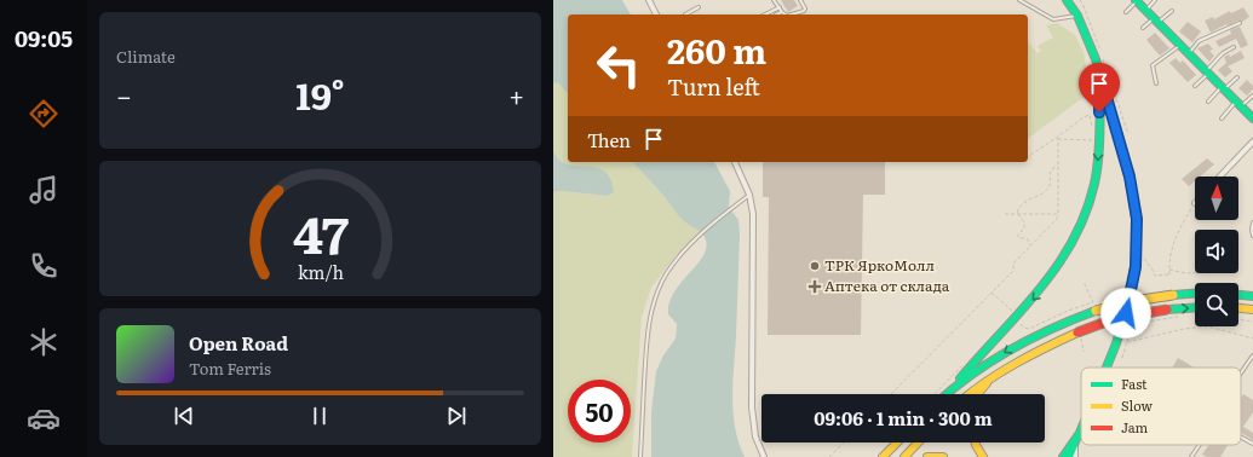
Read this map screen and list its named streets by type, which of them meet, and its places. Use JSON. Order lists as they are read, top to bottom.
{
  "places": {
    "other": ["ТРК ЯркоМолл"],
    "health": ["Аптека от склада"]
  },
  "legend": ["Fast", "Slow", "Jam"],
  "north": "top",
  "page": {
    "tabs": "09:05",
    "tile": "Climate",
    "turn": ["260 m", "Turn left"],
    "heat": ["−", "19°", "+"],
    "then": "Then",
    "song": ["Open Road", "Tom Ferris"],
    "limit": "50",
    "trip": "09:06 · 1 min · 300 m",
    "gauge": ["47", "km/h"]
  }
}
